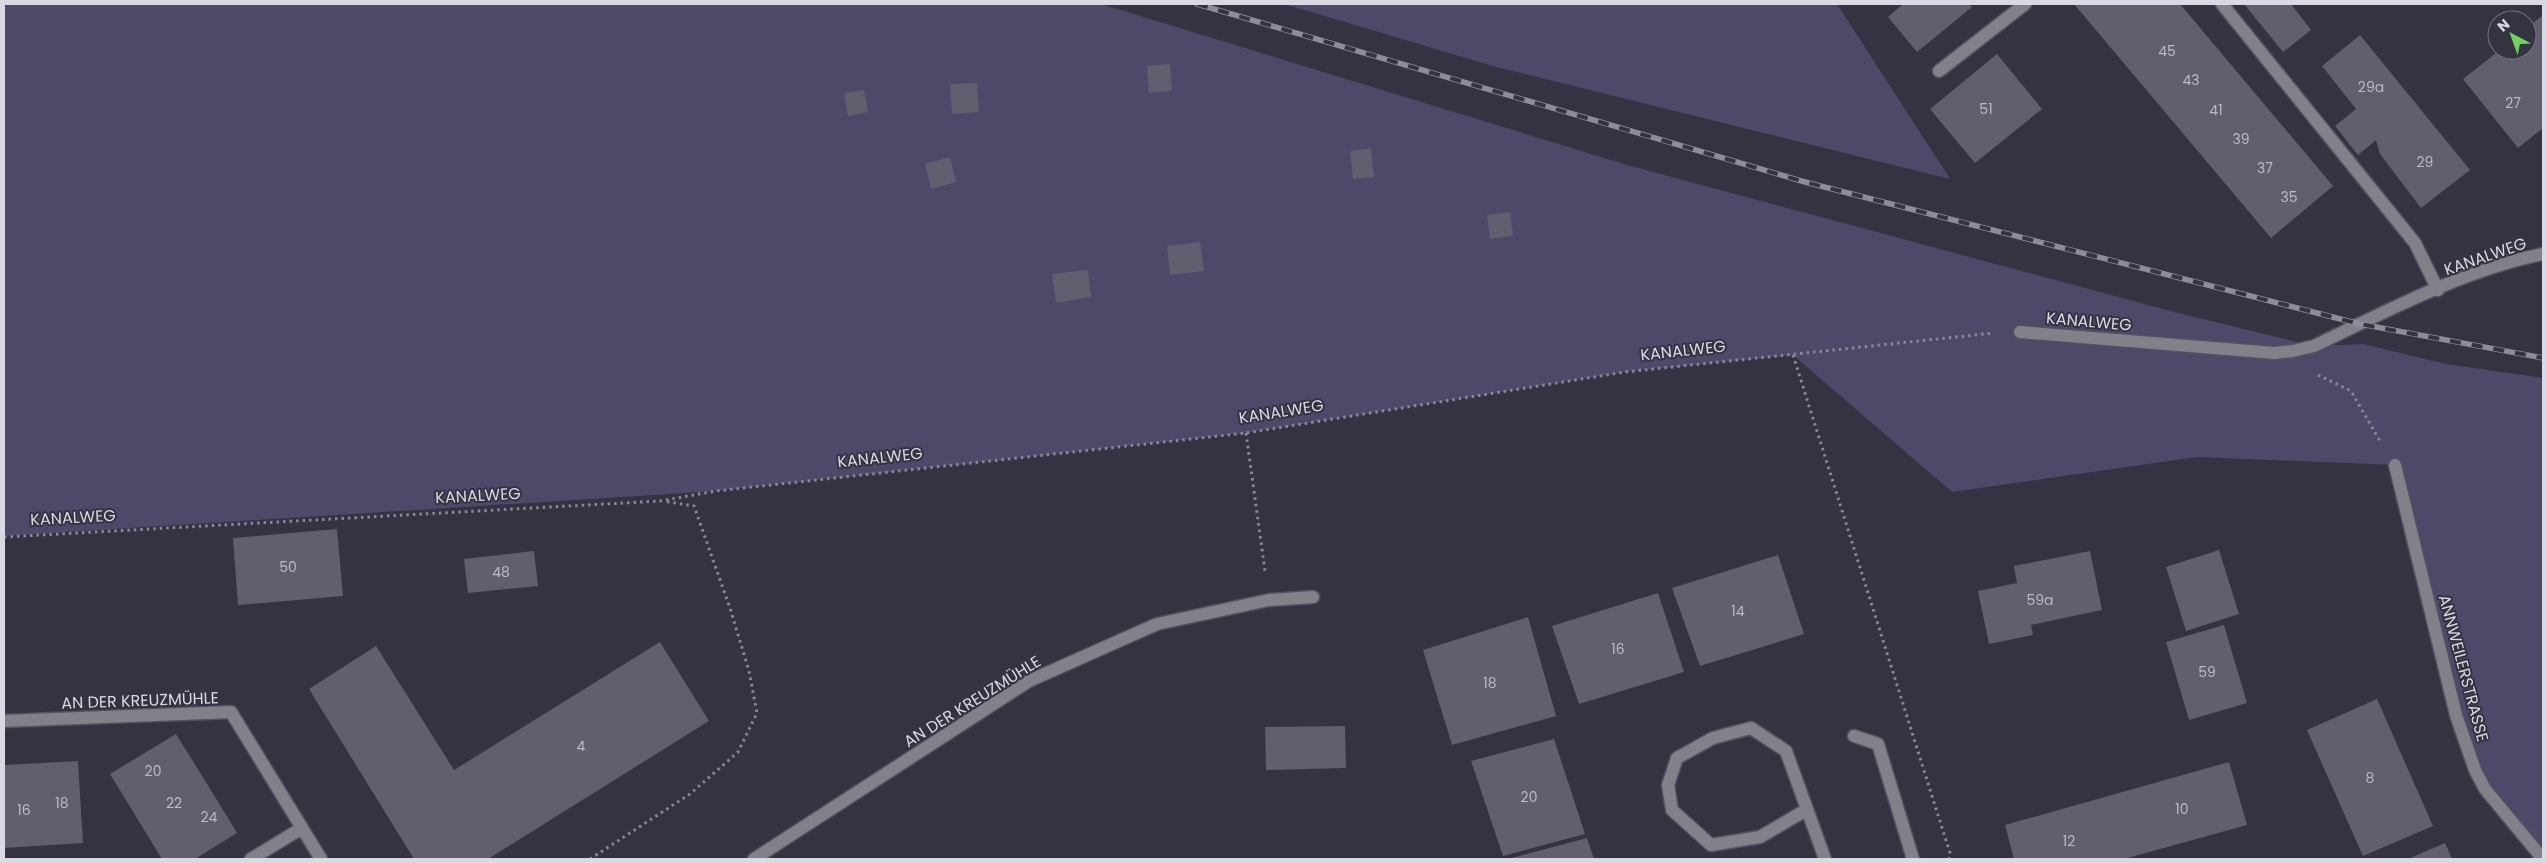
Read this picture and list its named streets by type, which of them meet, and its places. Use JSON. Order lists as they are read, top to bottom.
{
  "streets": {
    "street": ["KANALWEG", "ANNWEILERSTRASSE", "AN DER KREUZMÜHLE"]
  },
  "house_numbers": [
    "45",
    "43",
    "29a",
    "27",
    "51",
    "41",
    "39",
    "29",
    "37",
    "35",
    "50",
    "48",
    "59a",
    "14",
    "16",
    "59",
    "18",
    "4",
    "20",
    "8",
    "20",
    "18",
    "22",
    "10",
    "16",
    "24",
    "12"
  ],
  "north": "top left"
}
